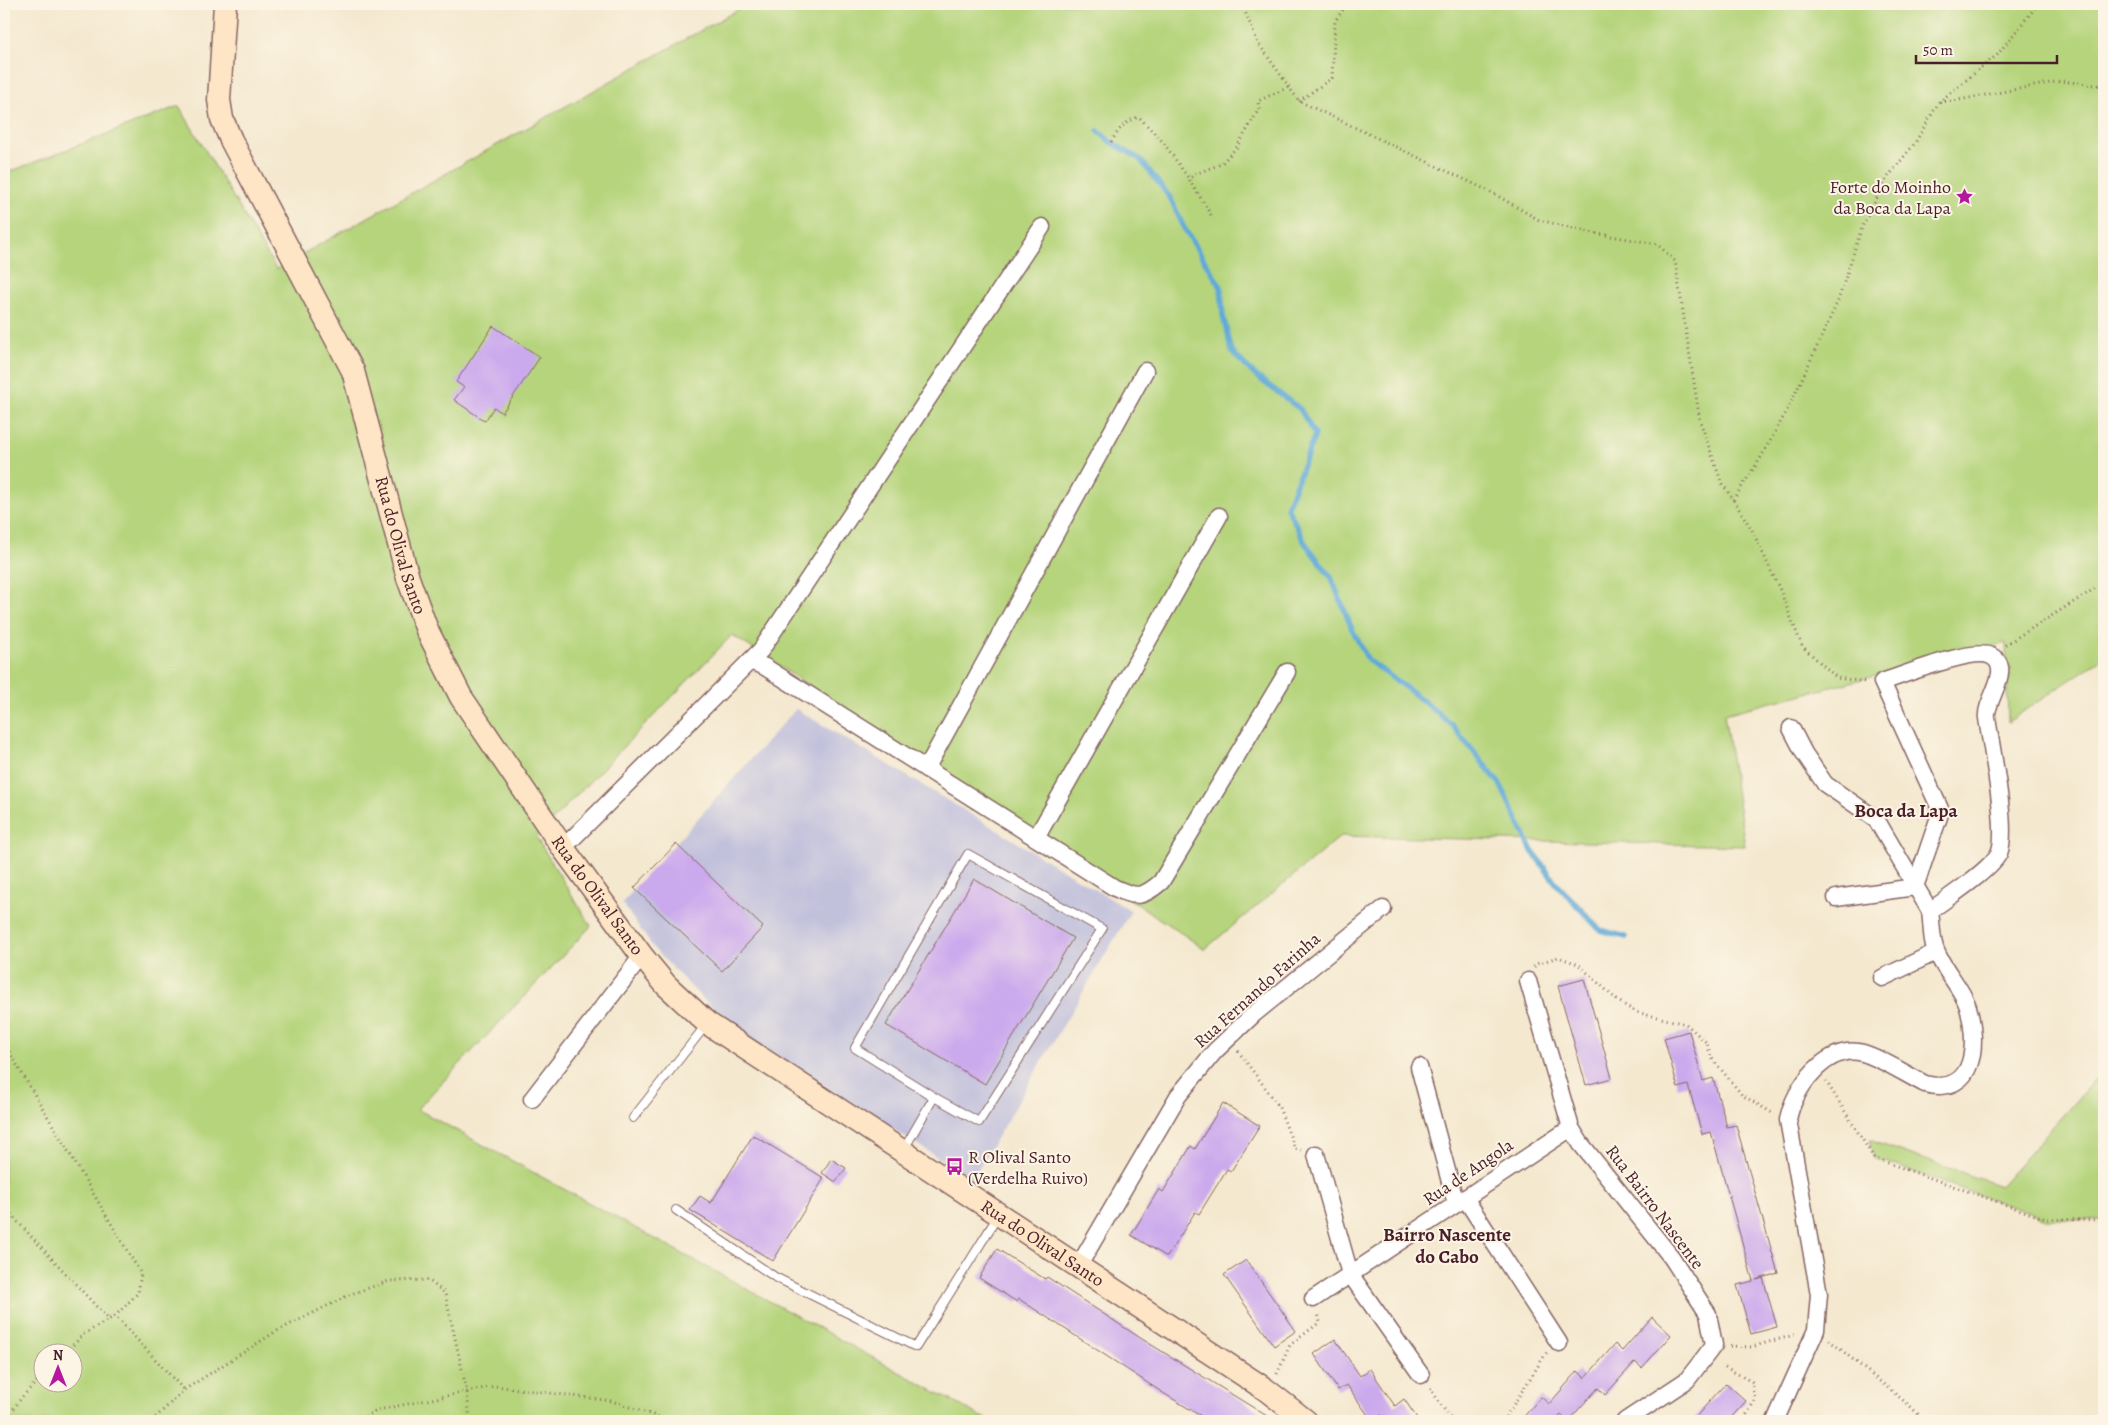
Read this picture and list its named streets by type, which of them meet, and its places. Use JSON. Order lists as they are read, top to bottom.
{
  "streets": {
    "street": [
      "Rua do Olival Santo",
      "Rua Fernando Farinha",
      "Rua de Angola",
      "Rua Bairro Nascente"
    ]
  },
  "crossings": [
    ["Rua do Olival Santo", "Rua Fernando Farinha"],
    ["Rua de Angola", "Rua Bairro Nascente"]
  ],
  "districts": ["Boca da Lapa", "Bairro Nascente do Cabo"],
  "places": {
    "place": ["Forte do Moinho da Boca da Lapa"],
    "bus stop": ["R Olival Santo (Verdelha Ruivo)"]
  },
  "scale_bar": "50 m",
  "north": "top"
}
